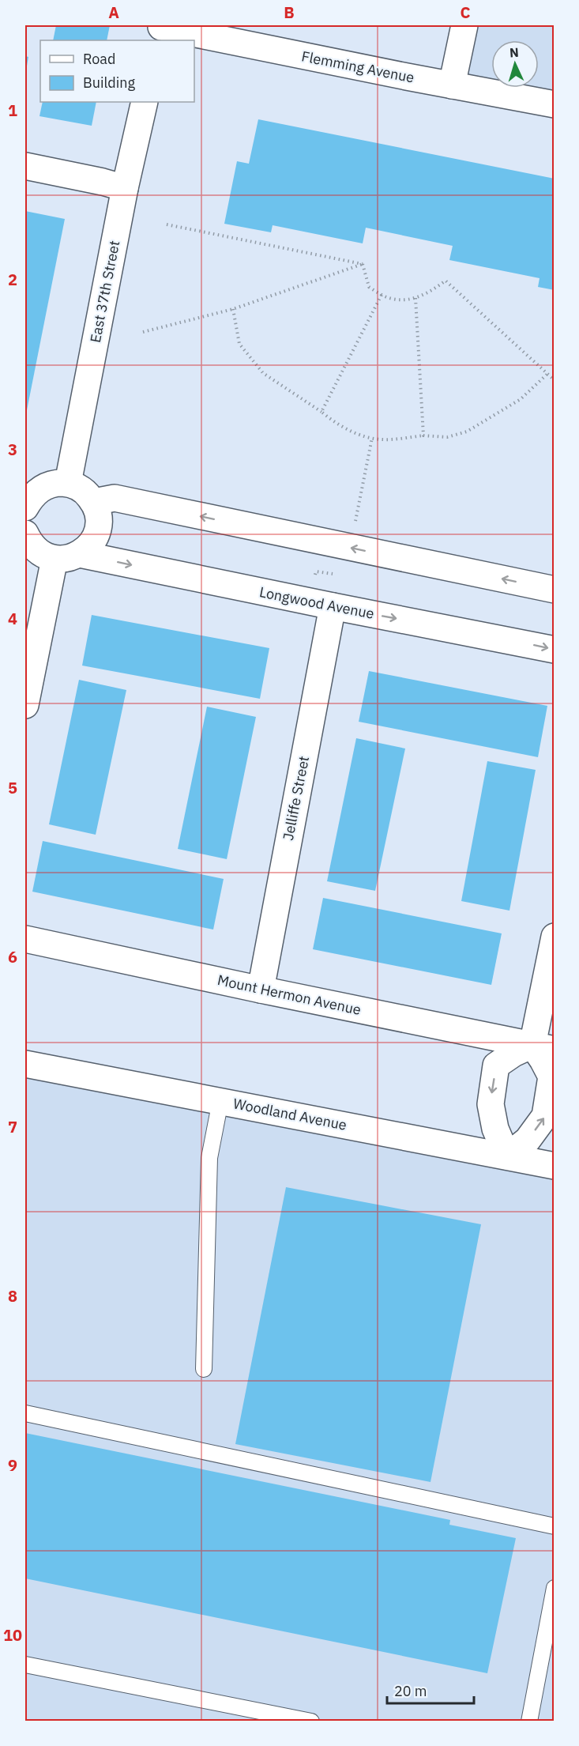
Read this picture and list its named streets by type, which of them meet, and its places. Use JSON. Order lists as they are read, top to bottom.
{
  "streets": {
    "street": [
      "Flemming Avenue",
      "East 37th Street",
      "Longwood Avenue",
      "Jelliffe Street",
      "Mount Hermon Avenue",
      "Woodland Avenue"
    ]
  },
  "crossings": [
    ["Longwood Avenue", "Jelliffe Street"],
    ["Jelliffe Street", "Mount Hermon Avenue"]
  ],
  "legend": ["Road", "Building"],
  "scale_bar": "20 m",
  "north": "top",
  "grid": {
    "columns": ["A", "B", "C"],
    "rows": [
      "1",
      "2",
      "3",
      "4",
      "5",
      "6",
      "7",
      "8",
      "9",
      "10"
    ]
  }
}
